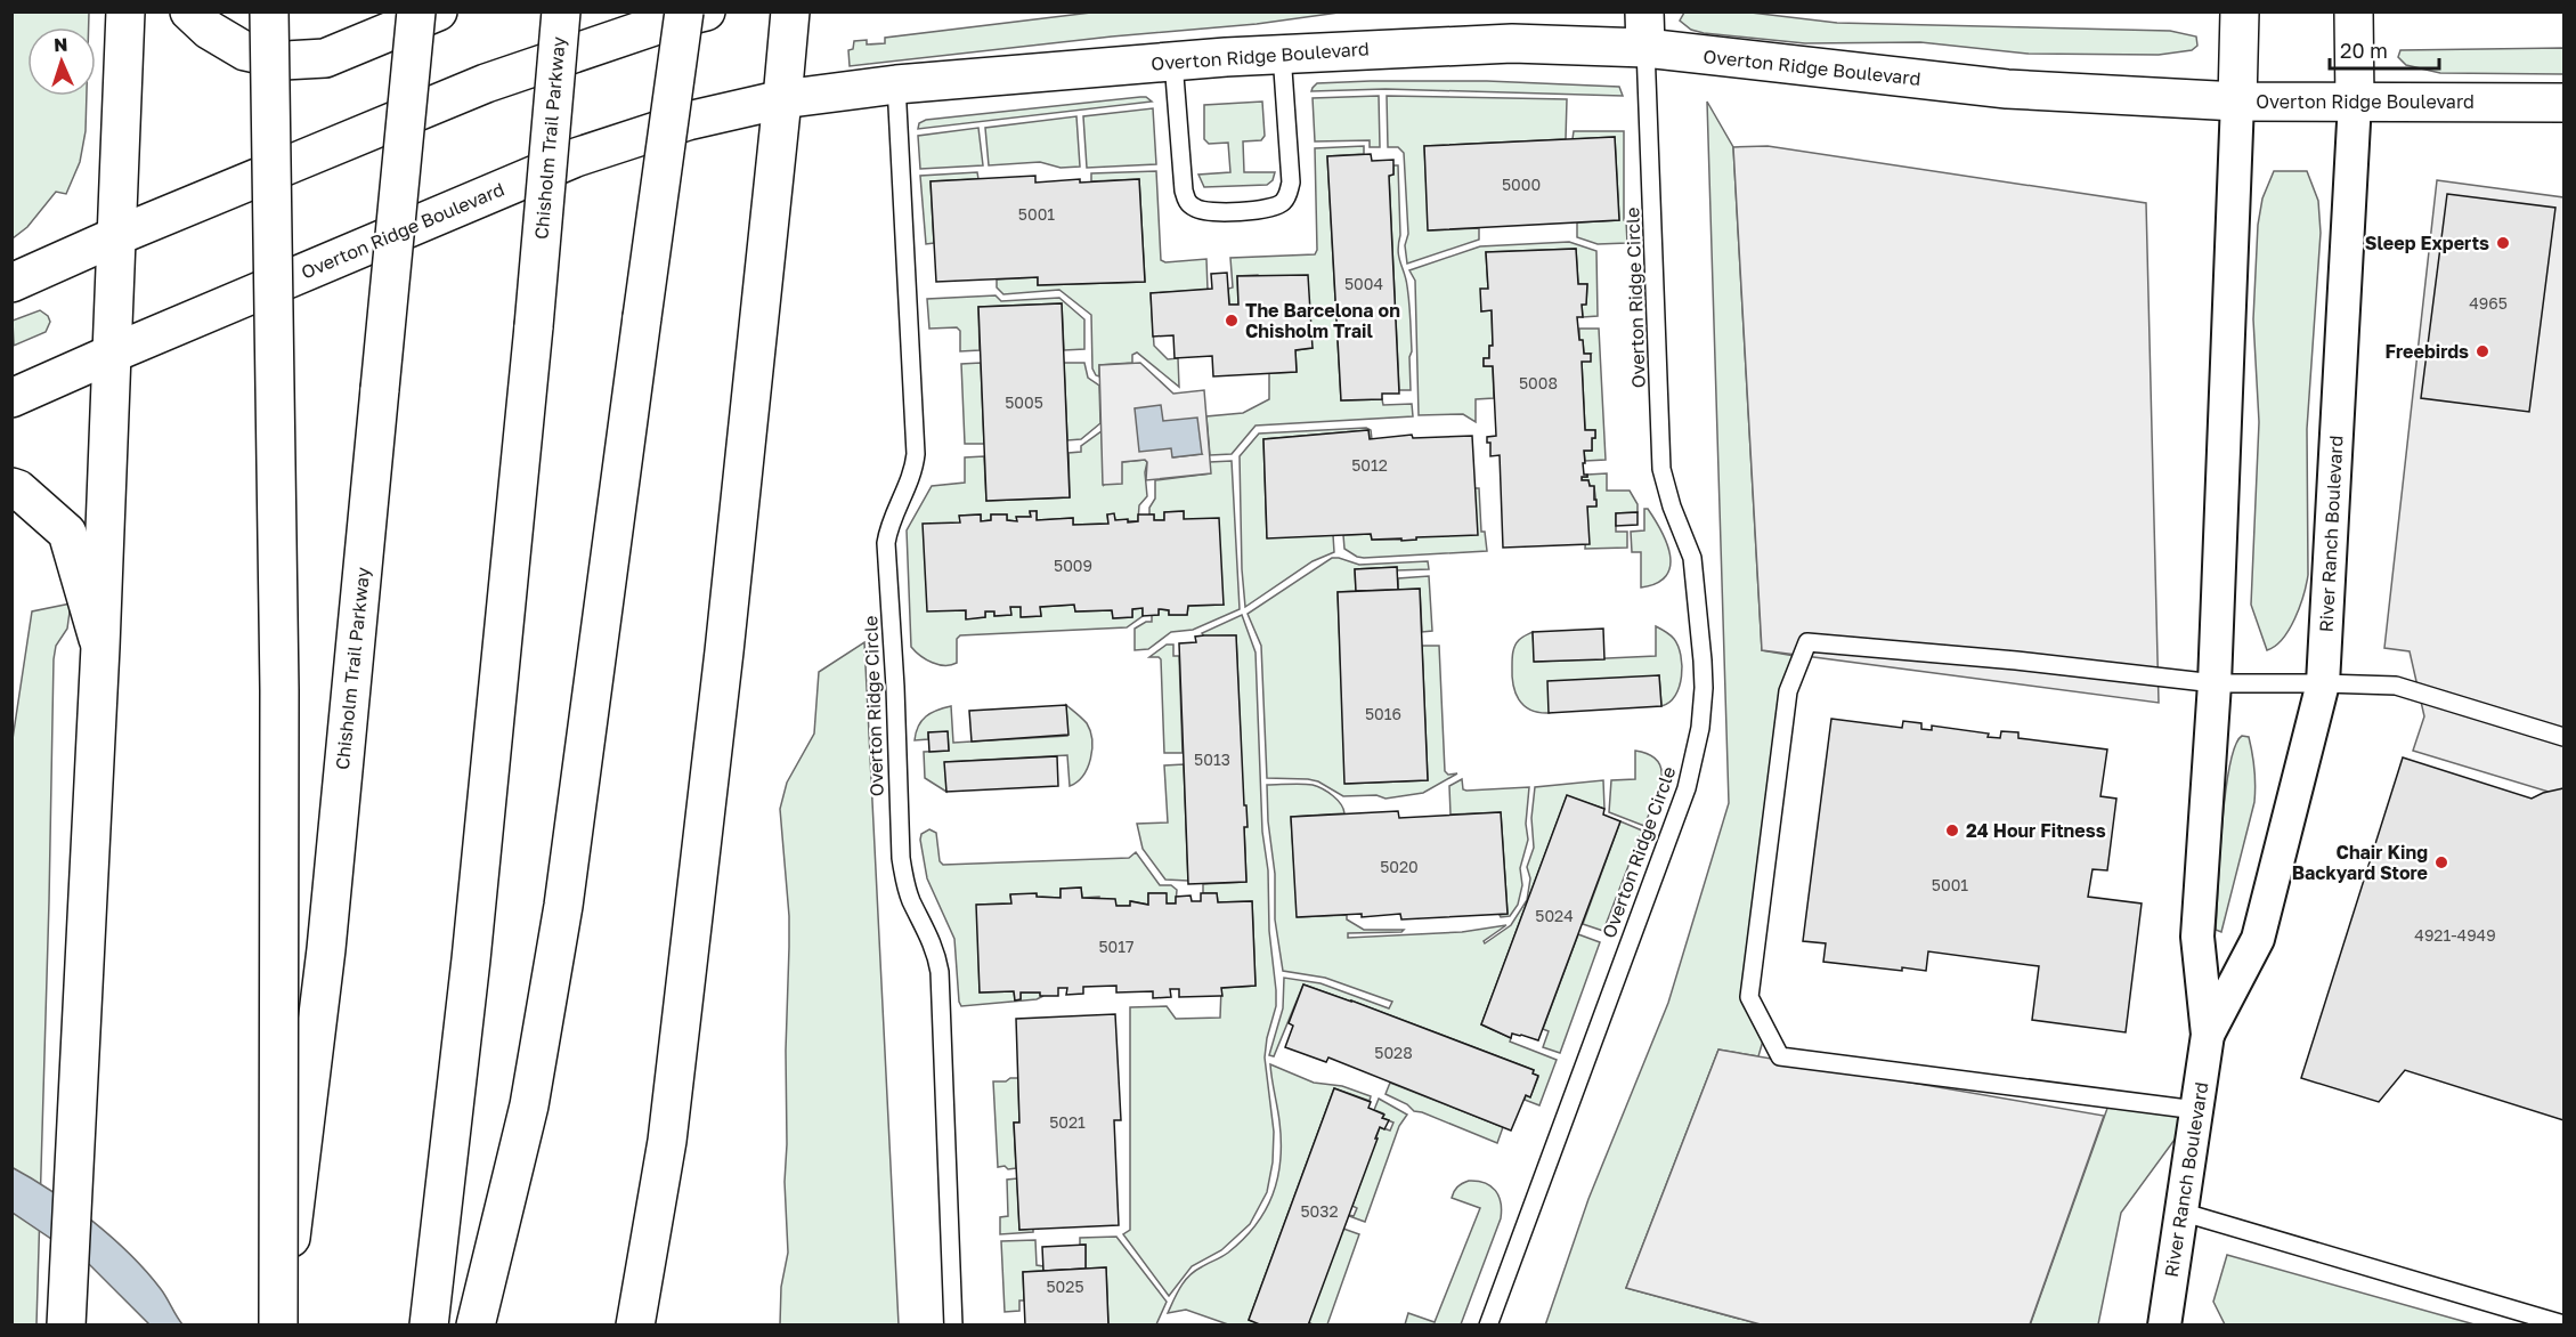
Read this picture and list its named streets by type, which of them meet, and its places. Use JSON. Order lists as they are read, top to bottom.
{
  "streets": {
    "main road": ["Overton Ridge Boulevard", "Chisholm Trail Parkway", "River Ranch Boulevard"],
    "lane": ["Overton Ridge Circle"]
  },
  "crossings": [
    ["Overton Ridge Boulevard", "Overton Ridge Circle"],
    ["Overton Ridge Boulevard", "River Ranch Boulevard"]
  ],
  "places": [
    "Sleep Experts",
    "The Barcelona on Chisholm Trail",
    "Freebirds",
    "24 Hour Fitness",
    "Chair King Backyard Store"
  ],
  "house_numbers": [
    "5000",
    "5001",
    "5004",
    "4965",
    "5008",
    "5005",
    "5012",
    "5009",
    "5016",
    "5013",
    "5020",
    "5001",
    "5024",
    "4921-4949",
    "5017",
    "5028",
    "5021",
    "5032",
    "5025"
  ],
  "scale_bar": "20 m",
  "north": "top"
}
